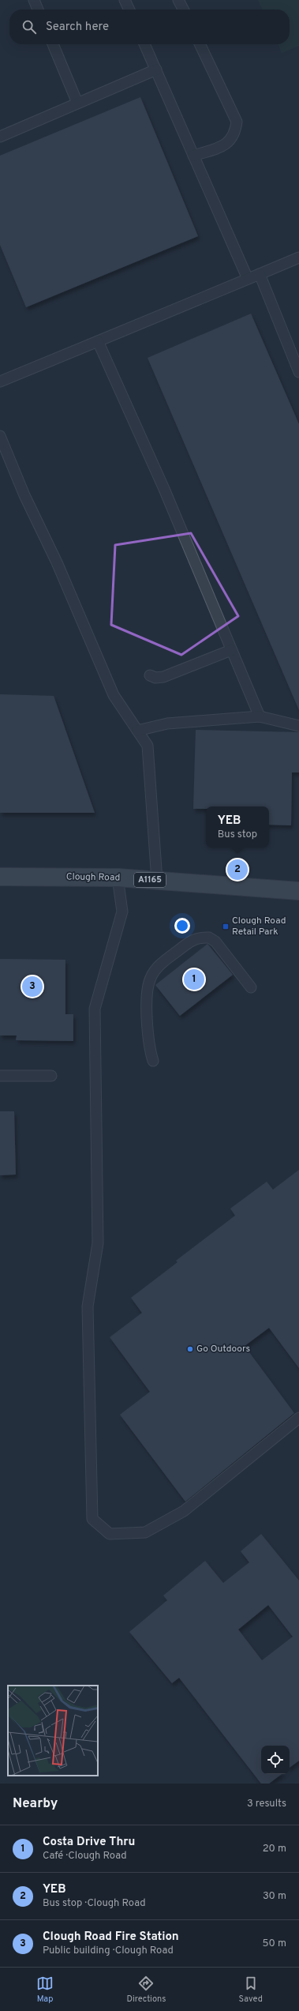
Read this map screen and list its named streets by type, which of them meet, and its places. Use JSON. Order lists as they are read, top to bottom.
{
  "streets": {
    "main road": ["Clough Road", "A1165"]
  },
  "places": {
    "transit": ["Clough Road Retail Park"],
    "other": ["Go Outdoors"]
  },
  "page": {
    "search": "Search here",
    "popup": ["YEB", "Bus stop"],
    "pins": ["2", "1", "3"],
    "heading": ["Nearby", "3 results"],
    "list": [
      {
        "mark": "1",
        "name": "Costa Drive Thru",
        "note": "Café · Clough Road",
        "value": "20 m"
      },
      {
        "mark": "2",
        "name": "YEB",
        "note": "Bus stop · Clough Road",
        "value": "30 m"
      },
      {
        "mark": "3",
        "name": "Clough Road Fire Station",
        "note": "Public building · Clough Road",
        "value": "50 m"
      }
    ],
    "nav": ["Map", "Directions", "Saved"]
  }
}
